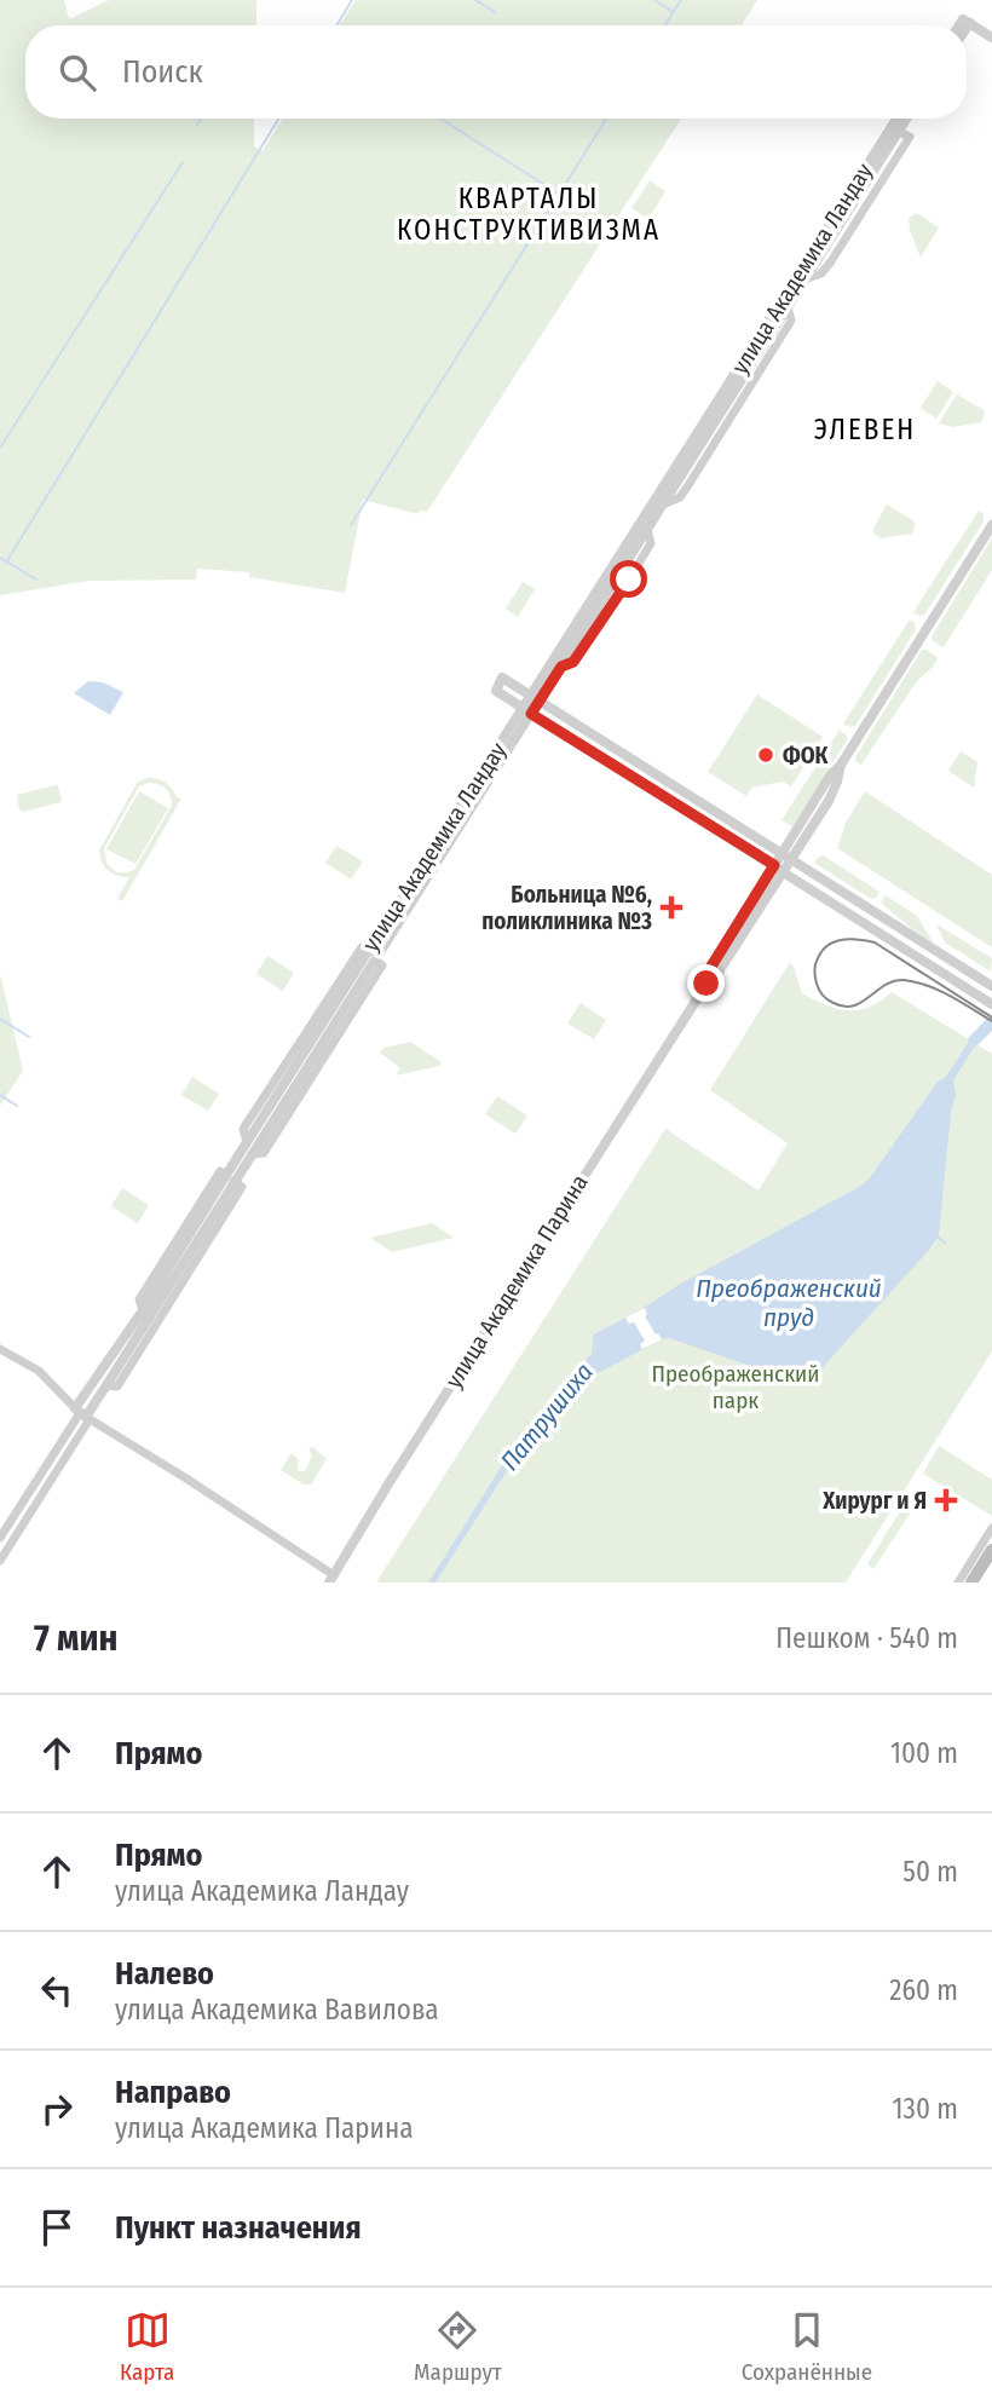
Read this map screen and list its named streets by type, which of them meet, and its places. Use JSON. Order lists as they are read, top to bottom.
{
  "streets": {
    "street": ["улица Академика Ландау", "улица Академика Парина"]
  },
  "districts": ["КВАРТАЛЫ КОНСТРУКТИВИЗМА", "ЭЛЕВЕН"],
  "water": ["Преображенский пруд", "Патрушиха"],
  "parks": ["Преображенский парк"],
  "places": {
    "other": ["ФОК"],
    "health": ["Больница №6, поликлиника №3", "Хирург и Я"]
  },
  "page": {
    "search": "Поиск",
    "heading": ["7 мин", "Пешком · 540 m"],
    "list": [
      ["Прямо", "100 m"],
      ["Прямо", "улица Академика Ландау", "50 m"],
      ["Налево", "улица Академика Вавилова", "260 m"],
      ["Направо", "улица Академика Парина", "130 m"],
      "Пункт назначения"
    ],
    "nav": ["Карта", "Маршрут", "Сохранённые"]
  }
}
